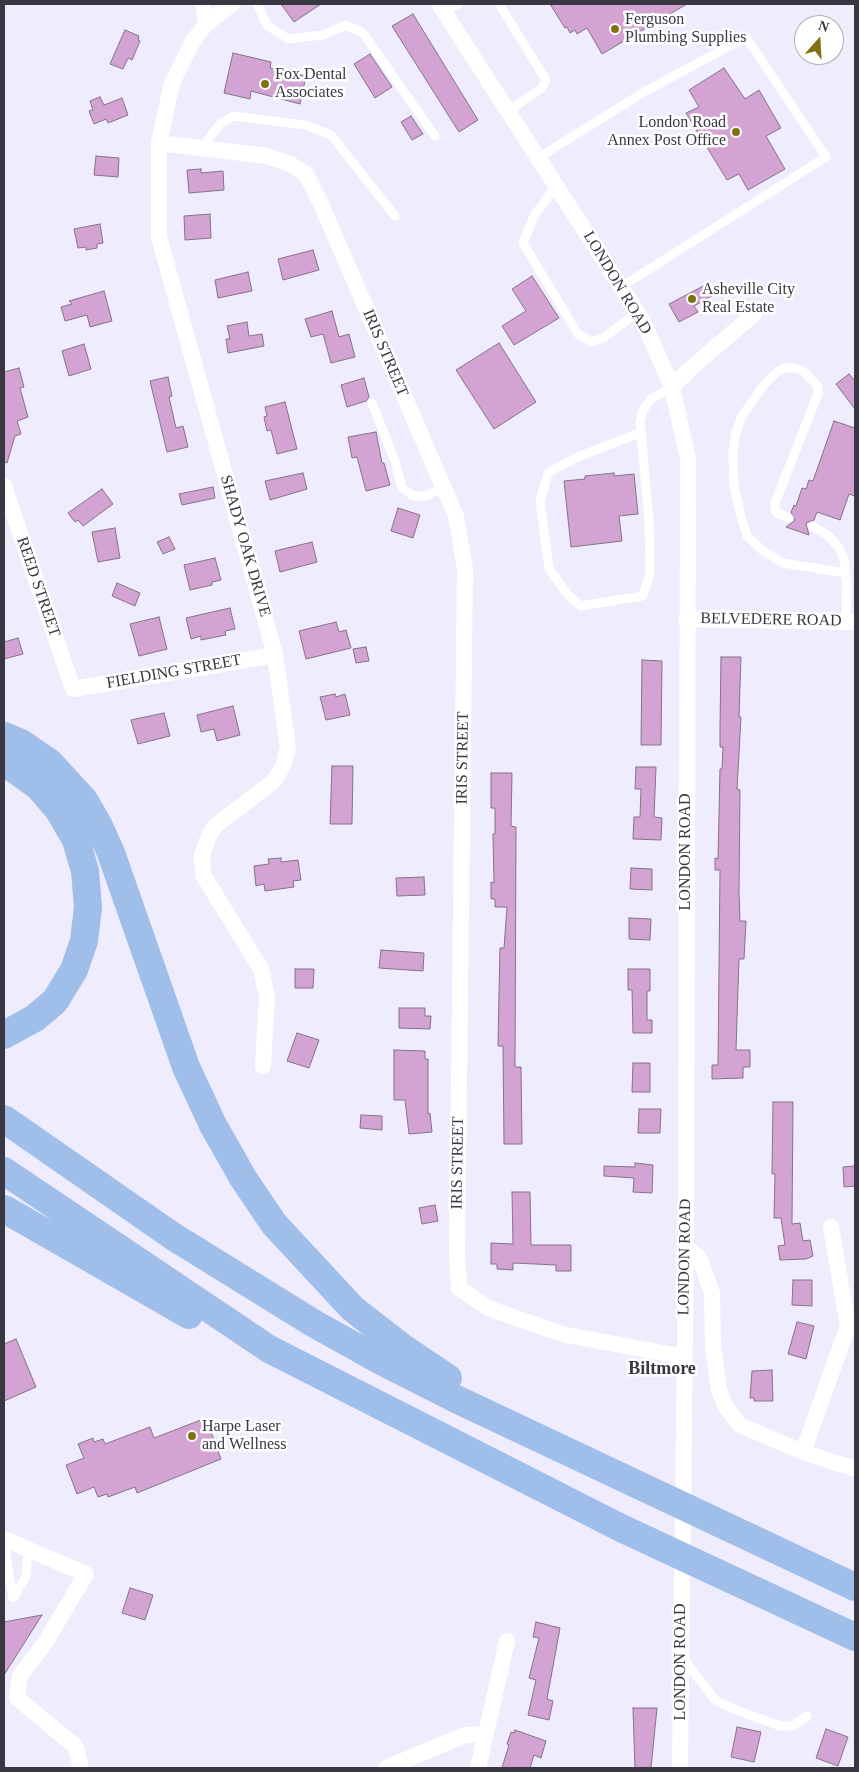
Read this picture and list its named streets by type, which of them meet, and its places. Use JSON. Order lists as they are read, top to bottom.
{
  "streets": {
    "street": [
      "LONDON ROAD",
      "IRIS STREET",
      "SHADY OAK DRIVE",
      "REED STREET",
      "BELVEDERE ROAD",
      "FIELDING STREET"
    ]
  },
  "crossings": [
    ["LONDON ROAD", "IRIS STREET"],
    ["LONDON ROAD", "BELVEDERE ROAD"],
    ["IRIS STREET", "SHADY OAK DRIVE"],
    ["SHADY OAK DRIVE", "FIELDING STREET"],
    ["REED STREET", "FIELDING STREET"]
  ],
  "districts": ["Biltmore"],
  "places": [
    "Ferguson Plumbing Supplies",
    "Fox Dental Associates",
    "London Road Annex Post Office",
    "Asheville City Real Estate",
    "Harpe Laser and Wellness"
  ],
  "north": "top"
}
